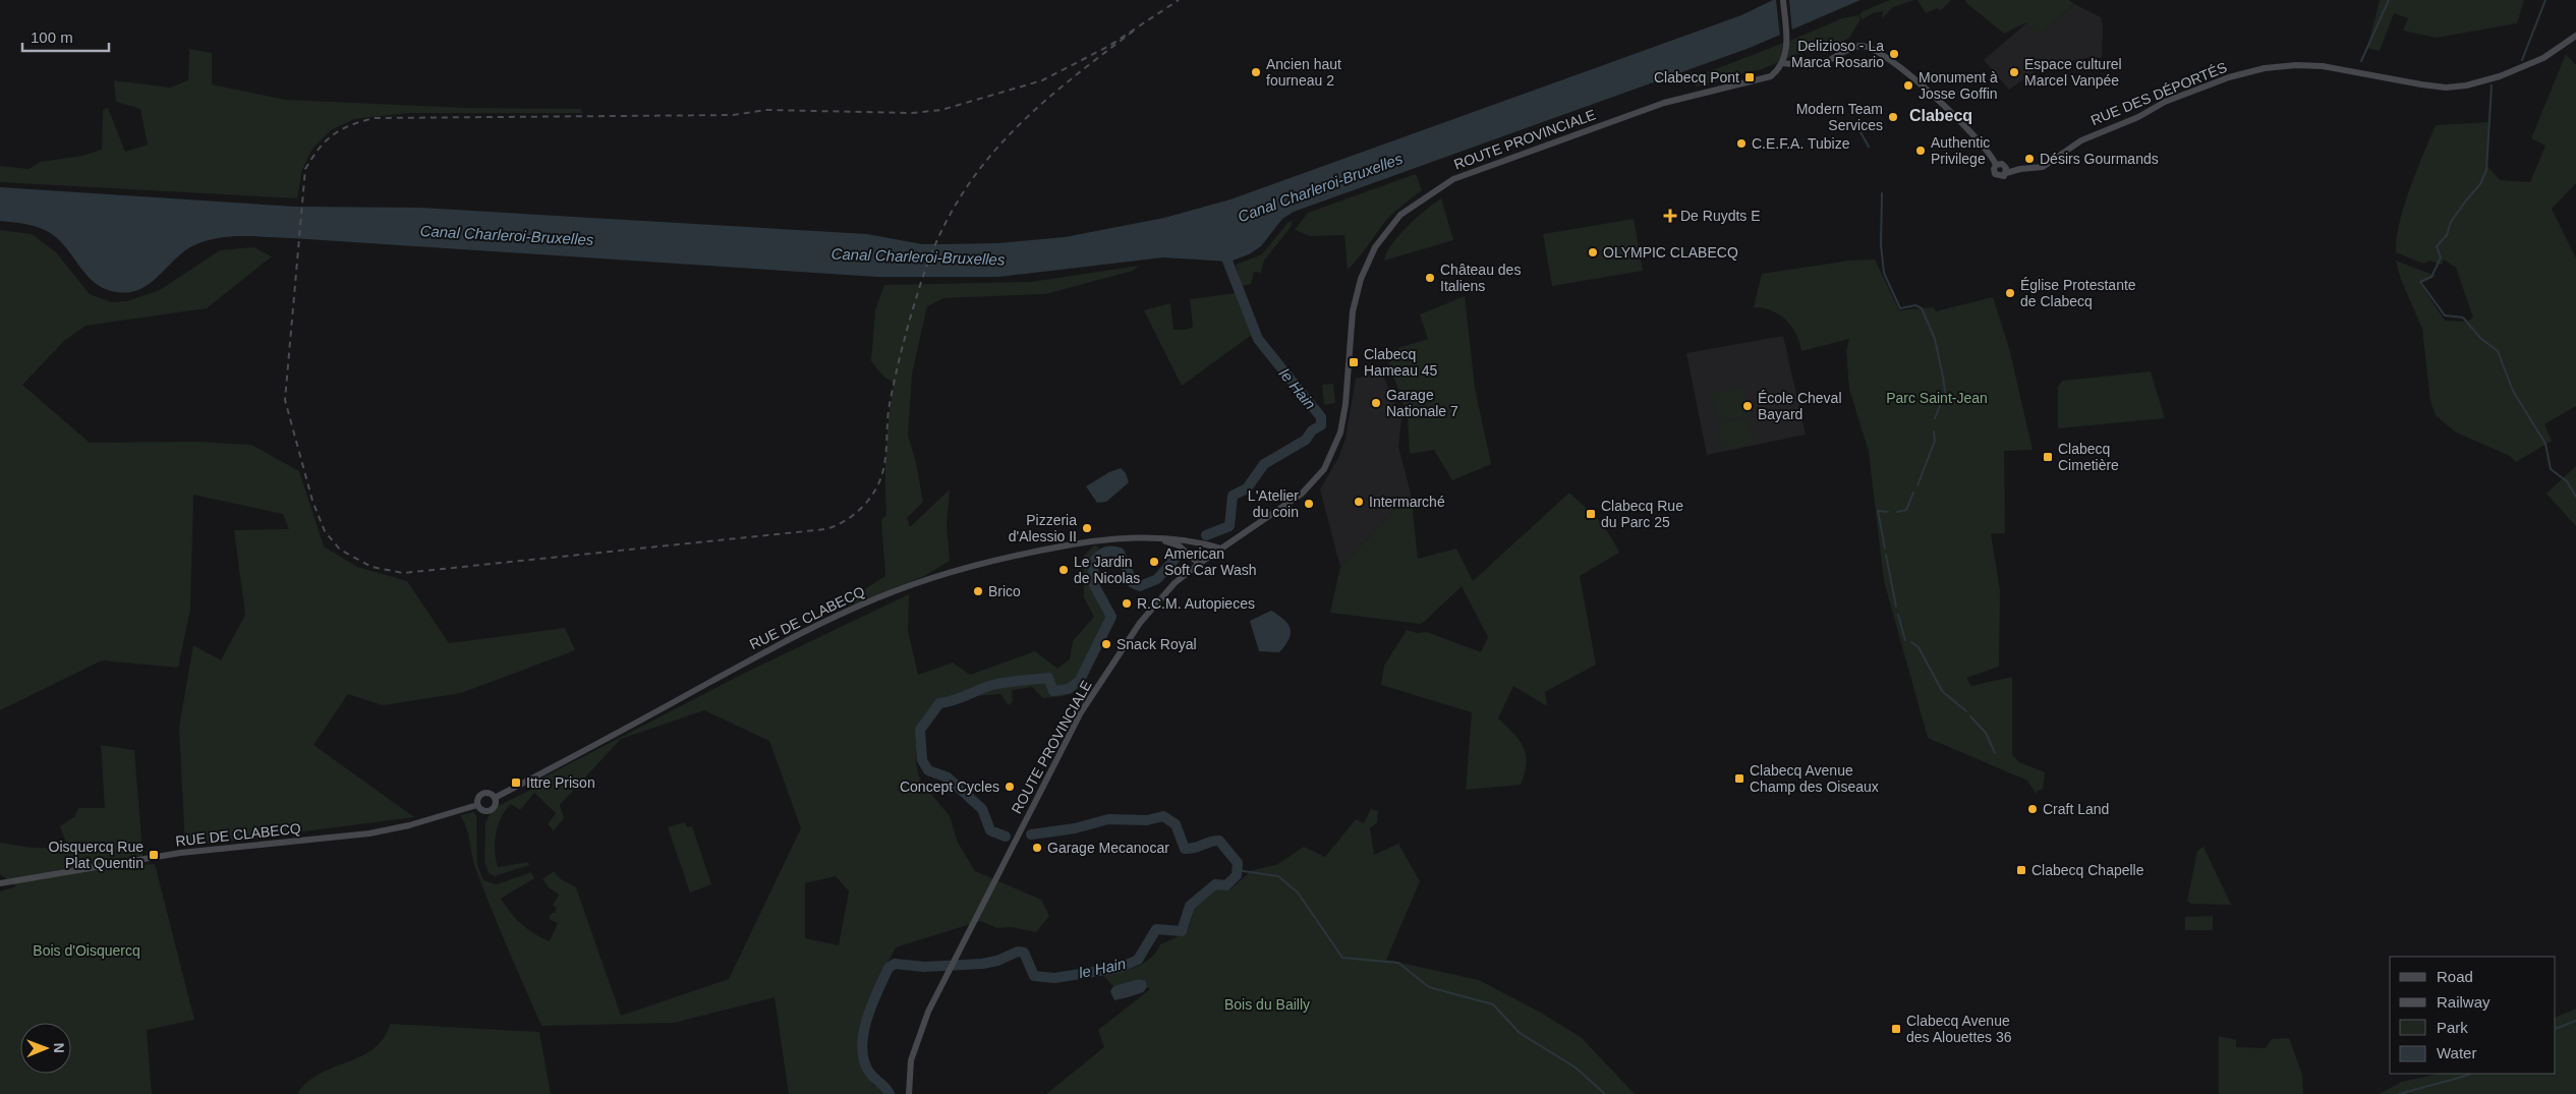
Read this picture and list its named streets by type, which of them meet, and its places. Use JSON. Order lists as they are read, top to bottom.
{
  "streets": {
    "street": ["RUE DES DÉPORTÉS", "ROUTE PROVINCIALE", "RUE DE CLABECQ"]
  },
  "crossings": [
    ["ROUTE PROVINCIALE", "RUE DE CLABECQ"]
  ],
  "districts": ["Clabecq"],
  "water": ["Canal Charleroi-Bruxelles", "le Hain"],
  "parks": ["Parc Saint-Jean", "Bois d'Oisquercq", "Bois du Bailly"],
  "places": {
    "other": [
      "Delizioso - La Marca Rosario",
      "Ancien haut fourneau 2",
      "Espace culturel Marcel Vanpée",
      "Monument à Josse Goffin",
      "Modern Team Services",
      "C.E.F.A. Tubize",
      "Authentic Privilege",
      "Désirs Gourmands",
      "OLYMPIC CLABECQ",
      "Château des Italiens",
      "Église Protestante de Clabecq",
      "Garage Nationale 7",
      "École Cheval Bayard",
      "Intermarché",
      "L'Atelier du coin",
      "Pizzeria d'Alessio II",
      "American Soft Car Wash",
      "Le Jardin de Nicolas",
      "Brico",
      "R.C.M. Autopieces",
      "Snack Royal",
      "Concept Cycles",
      "Craft Land",
      "Garage Mecanocar"
    ],
    "transit": [
      "Clabecq Pont",
      "Clabecq Hameau 45",
      "Clabecq Cimetière",
      "Clabecq Rue du Parc 25",
      "Clabecq Avenue Champ des Oiseaux",
      "Ittre Prison",
      "Oisquercq Rue Plat Quentin",
      "Clabecq Chapelle",
      "Clabecq Avenue des Alouettes 36"
    ],
    "health": ["De Ruydts E"]
  },
  "legend": [
    "Road",
    "Railway",
    "Park",
    "Water"
  ],
  "scale_bar": "100 m",
  "north": "right"
}
